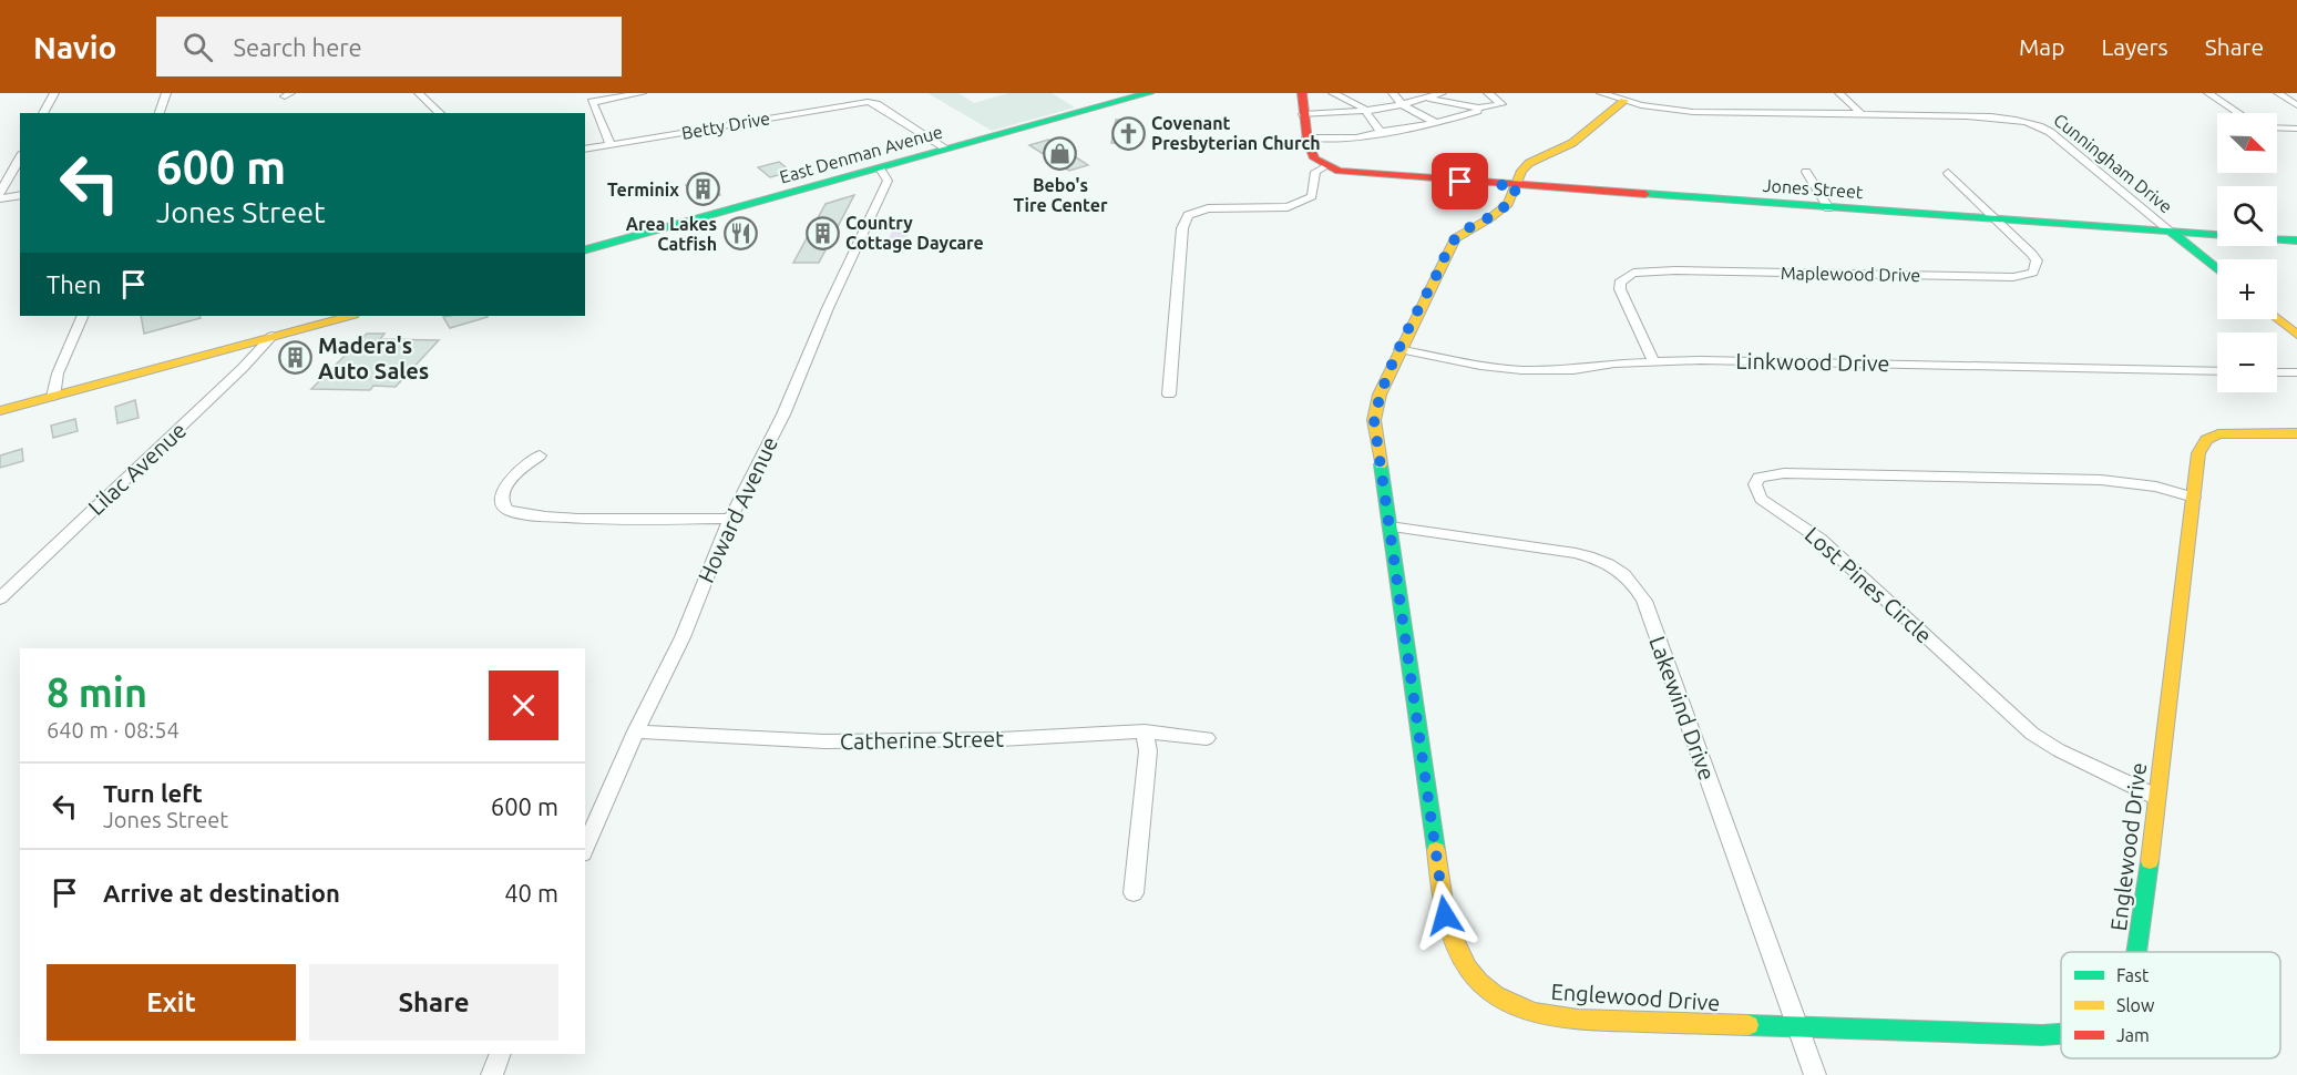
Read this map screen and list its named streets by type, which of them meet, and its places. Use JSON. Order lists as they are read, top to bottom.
{
  "streets": {
    "street": [
      "Betty Drive",
      "East Denman Avenue",
      "Cunningham Drive",
      "Jones Street",
      "Maplewood Drive",
      "Linkwood Drive",
      "Lilac Avenue",
      "Howard Avenue",
      "Lost Pines Circle",
      "Lakewind Drive",
      "Catherine Street",
      "Englewood Drive"
    ]
  },
  "crossings": [
    ["East Denman Avenue", "Howard Avenue"],
    ["Cunningham Drive", "Jones Street"],
    ["Cunningham Drive", "Englewood Drive"],
    ["Jones Street", "Maplewood Drive"],
    ["Jones Street", "Englewood Drive"],
    ["Maplewood Drive", "Linkwood Drive"],
    ["Linkwood Drive", "Englewood Drive"],
    ["Howard Avenue", "Catherine Street"],
    ["Lost Pines Circle", "Englewood Drive"],
    ["Lakewind Drive", "Englewood Drive"]
  ],
  "places": {
    "church": ["Covenant Presbyterian Church"],
    "shop": ["Bebo's Tire Center"],
    "building": ["Terminix", "Country Cottage Daycare", "Madera's Auto Sales"],
    "restaurant": ["Area Lakes Catfish"]
  },
  "legend": ["Fast", "Slow", "Jam"],
  "north": "bottom right",
  "page": {
    "header": "Navio",
    "search": "Search here",
    "nav": ["Map", "Layers", "Share"],
    "map_buttons": ["+", "−"],
    "turn": ["600 m", "Jones Street"],
    "then": "Then",
    "heading": ["8 min", "640 m · 08:54"],
    "list": [
      {
        "name": "Turn left",
        "note": "Jones Street",
        "value": "600 m"
      },
      {
        "name": "Arrive at destination",
        "value": "40 m"
      }
    ],
    "buttons": ["Exit", "Share"]
  }
}
